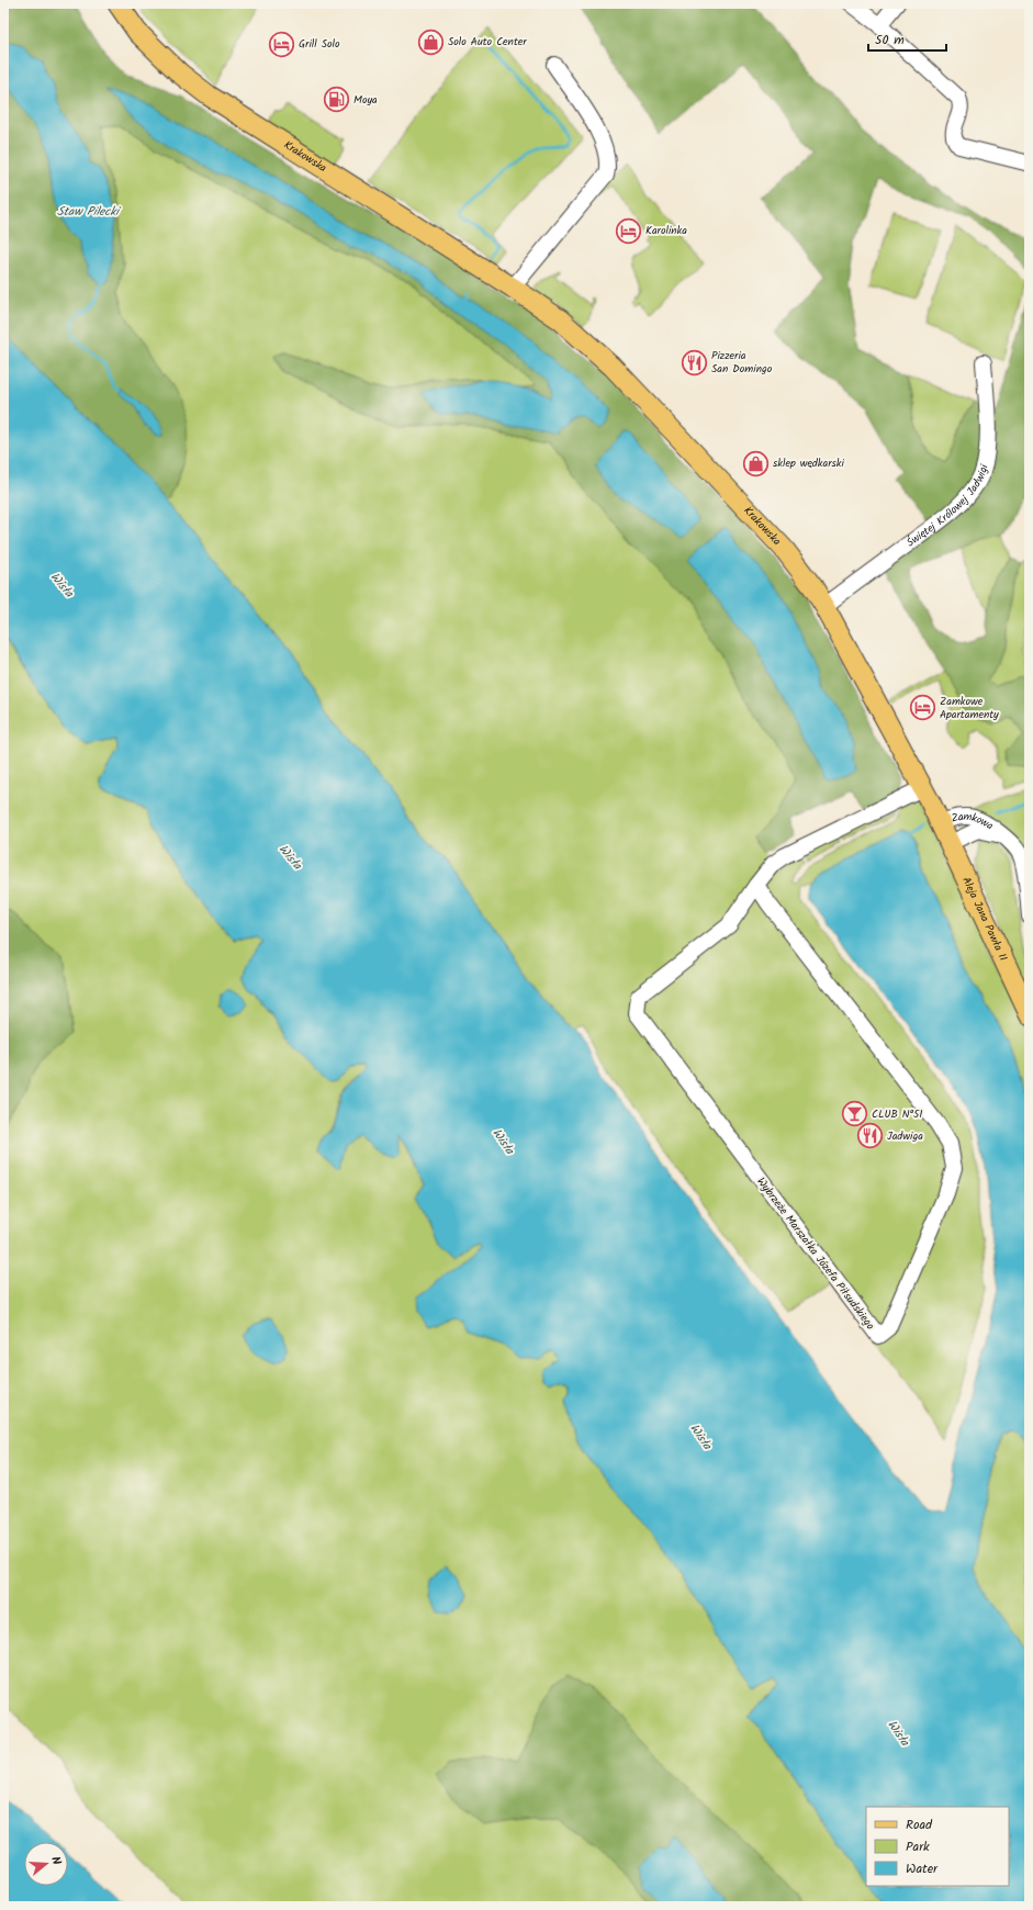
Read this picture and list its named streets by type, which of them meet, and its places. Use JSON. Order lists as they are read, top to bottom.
{
  "streets": {
    "main road": ["Krakowska", "Aleja Jana Pawła II"],
    "street": ["Świętej Królowej Jadwigi", "Zamkowa", "Wybrzeże Marszałka Józefa Piłsudskiego"]
  },
  "crossings": [
    ["Krakowska", "Świętej Królowej Jadwigi"],
    ["Krakowska", "Zamkowa"],
    ["Krakowska", "Aleja Jana Pawła II"],
    ["Krakowska", "Wybrzeże Marszałka Józefa Piłsudskiego"],
    ["Zamkowa", "Aleja Jana Pawła II"]
  ],
  "water": ["Staw Pilecki", "Wisła"],
  "places": {
    "shop": ["Solo Auto Center", "sklep wędkarski"],
    "hotel": ["Grill Solo", "Karolinka", "Zamkowe Apartamenty"],
    "fuel station": ["Moya"],
    "restaurant": ["Pizzeria San Domingo", "Jadwiga"],
    "bar": ["CLUB N°51"]
  },
  "legend": ["Road", "Park", "Water"],
  "scale_bar": "50 m",
  "north": "right"
}
